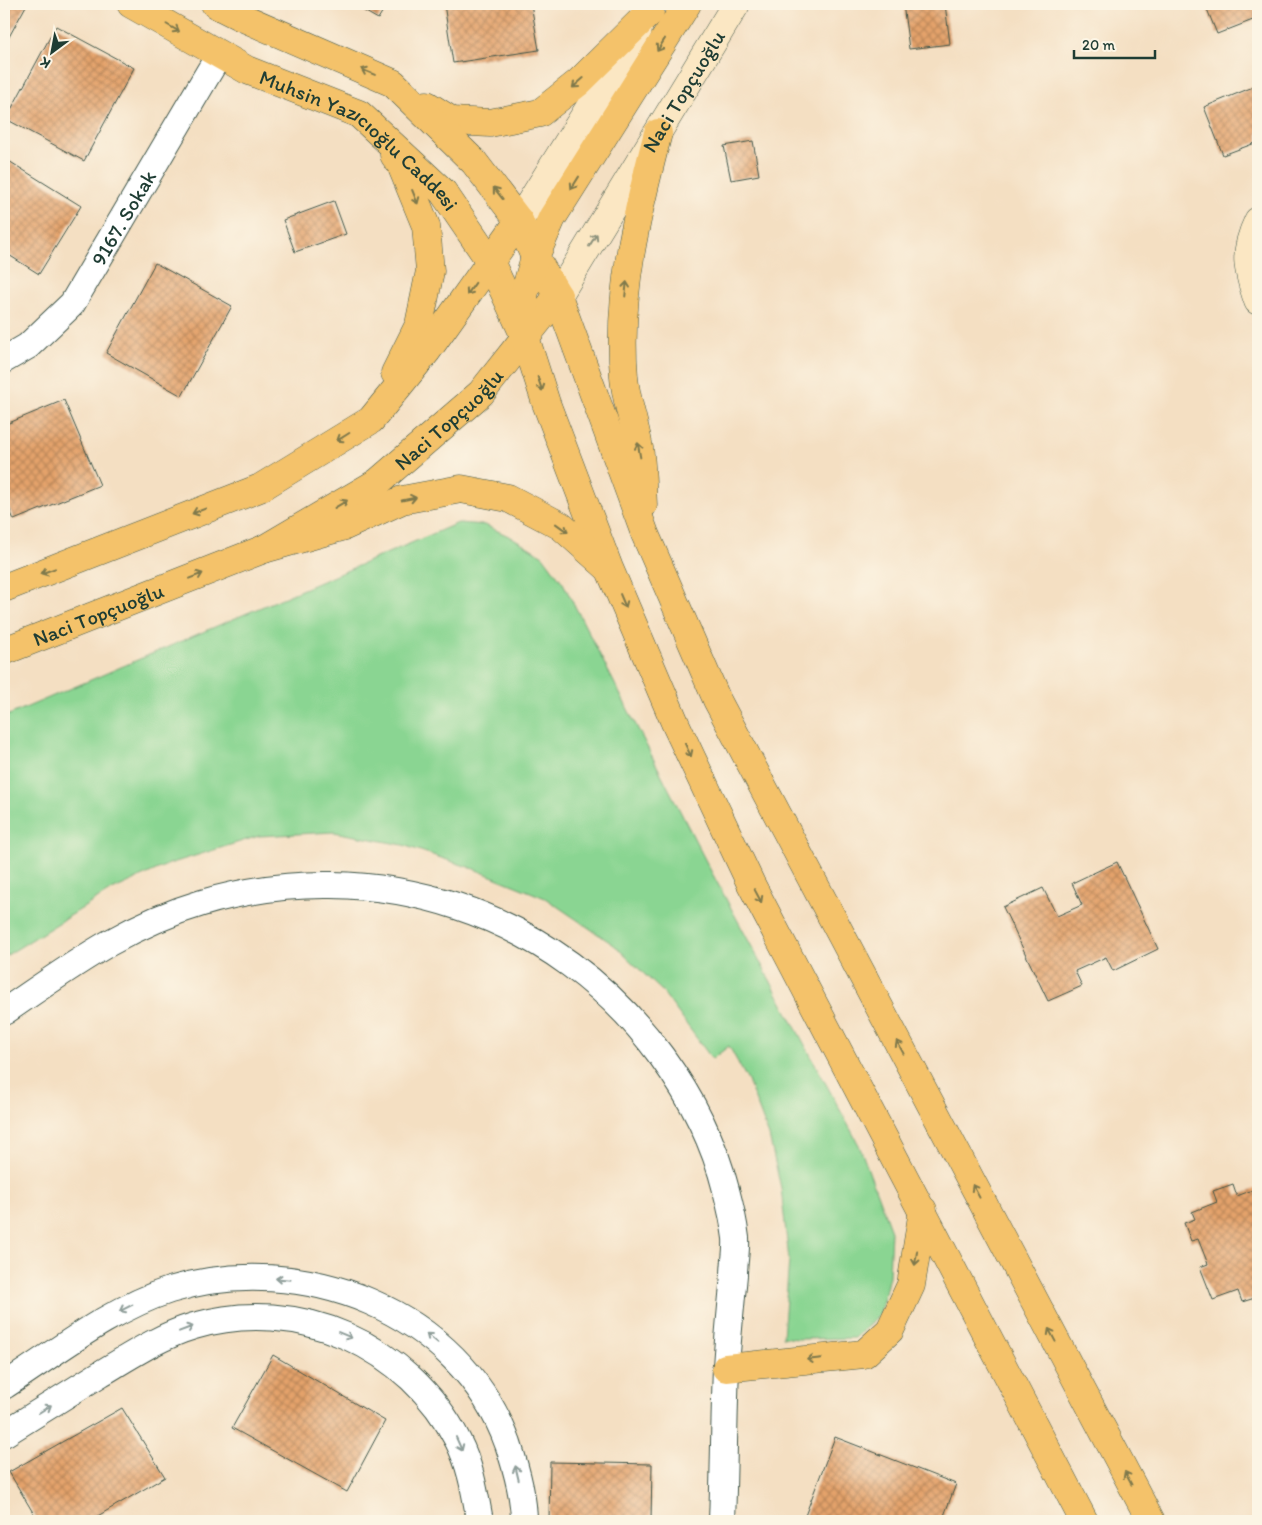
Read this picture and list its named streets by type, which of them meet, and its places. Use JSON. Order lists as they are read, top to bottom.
{
  "streets": {
    "main road": ["Naci Topçuoğlu", "Muhsin Yazıcıoğlu Caddesi"],
    "street": ["9167. Sokak"]
  },
  "crossings": [
    ["Naci Topçuoğlu", "Muhsin Yazıcıoğlu Caddesi"],
    ["Muhsin Yazıcıoğlu Caddesi", "9167. Sokak"]
  ],
  "scale_bar": "20 m",
  "north": "bottom left"
}
